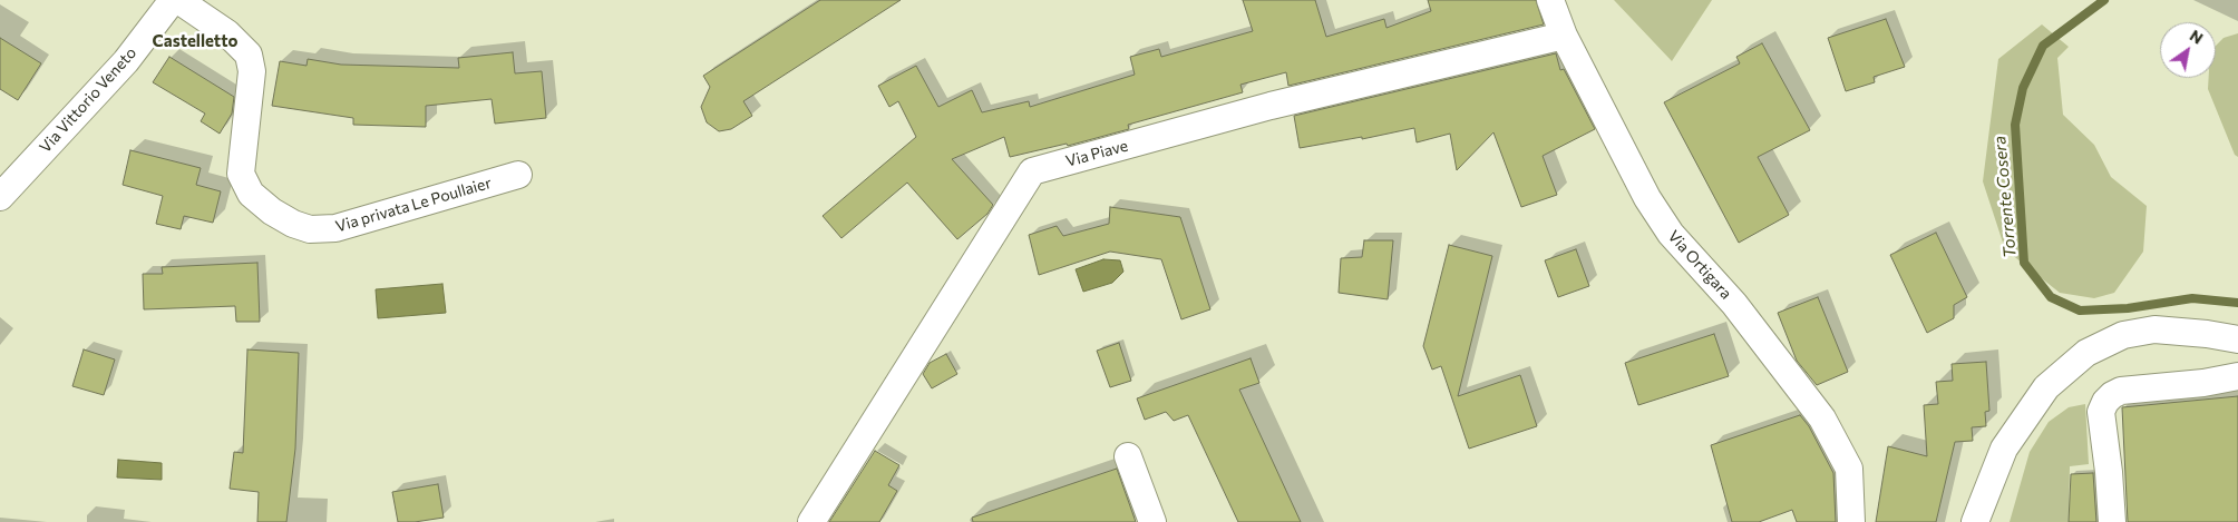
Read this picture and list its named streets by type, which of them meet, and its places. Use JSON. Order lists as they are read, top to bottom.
{
  "streets": {
    "street": [
      "Via Vittorio Veneto",
      "Via Piave",
      "Via privata Le Poullaier",
      "Via Ortigara"
    ]
  },
  "crossings": [
    ["Via Piave", "Via Ortigara"]
  ],
  "districts": ["Castelletto"],
  "water": ["Torrente Cosera"],
  "north": "top right"
}
